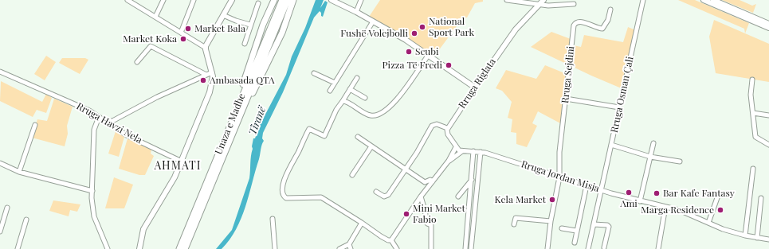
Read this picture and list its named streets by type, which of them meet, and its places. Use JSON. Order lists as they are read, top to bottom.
{
  "streets": {
    "highway": ["Unaza e Madhe"],
    "main road": ["Rruga Riglata"],
    "street": [
      "Rruga Sejdini",
      "Rruga Osman Çali",
      "Rruga Havzi Nela",
      "Rruga Jordan Misja"
    ]
  },
  "crossings": [
    ["Rruga Sejdini", "Rruga Jordan Misja"],
    ["Rruga Osman Çali", "Rruga Jordan Misja"]
  ],
  "districts": ["AHMATI"],
  "water": ["Tiranë"],
  "places": [
    "National Sport Park",
    "Market Bala",
    "Fushë Volejbolli",
    "Market Koka",
    "Scubi",
    "Pizza Të Fredi",
    "Ambasada QTA",
    "Ami",
    "Bar Kafe Fantasy",
    "Kela Market",
    "Marga Residence",
    "Mini Market Fabio"
  ]
}
